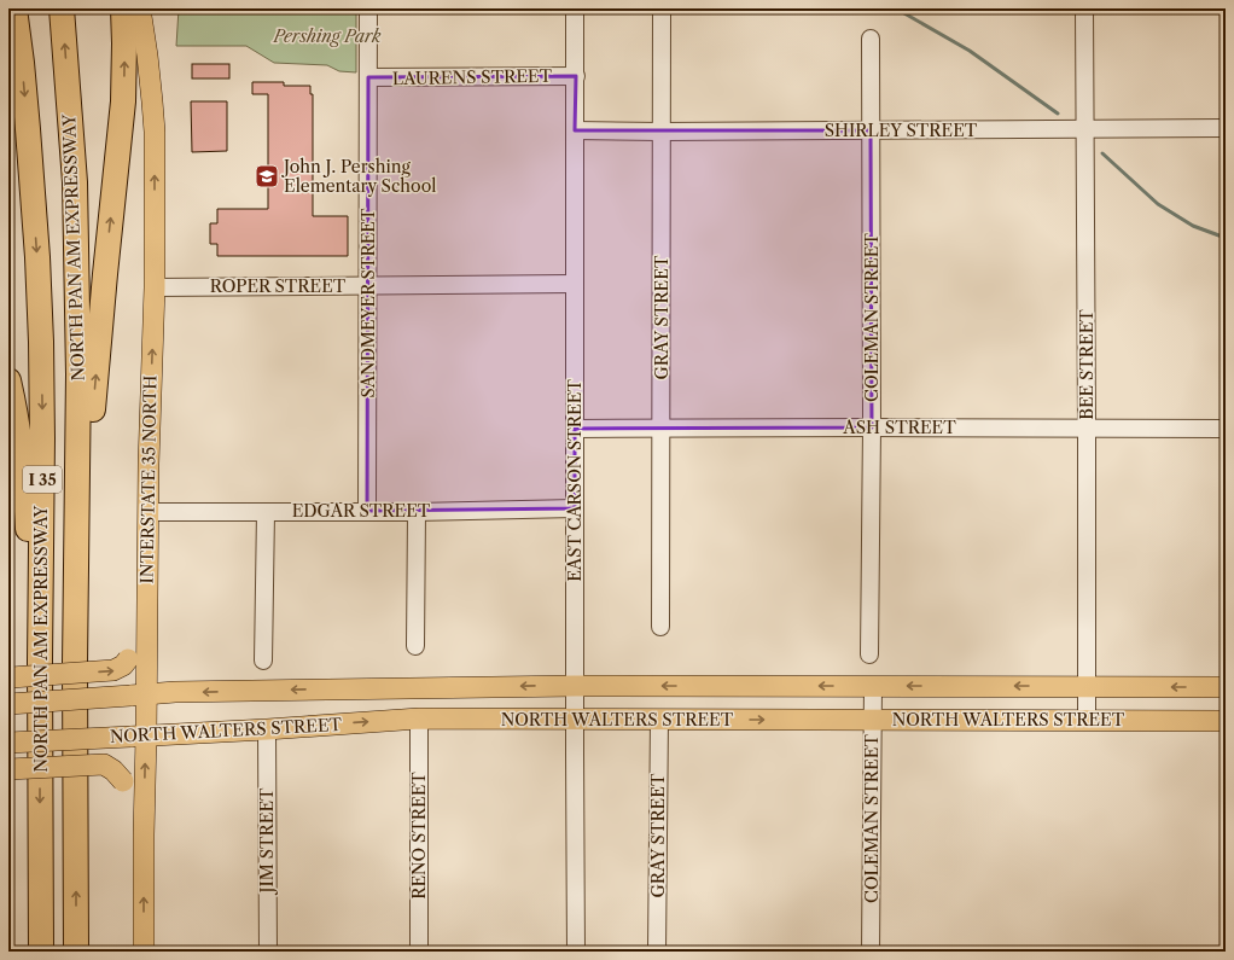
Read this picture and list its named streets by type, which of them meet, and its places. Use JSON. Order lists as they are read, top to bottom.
{
  "streets": {
    "highway": ["NORTH PAN AM EXPRESSWAY", "I 35"],
    "main road": ["INTERSTATE 35 NORTH", "NORTH WALTERS STREET"],
    "street": [
      "LAURENS STREET",
      "SHIRLEY STREET",
      "ROPER STREET",
      "SANDMEYER STREET",
      "GRAY STREET",
      "COLEMAN STREET",
      "BEE STREET",
      "ASH STREET",
      "EAST CARSON STREET",
      "EDGAR STREET",
      "RENO STREET",
      "JIM STREET"
    ]
  },
  "crossings": [
    ["LAURENS STREET", "SANDMEYER STREET"],
    ["LAURENS STREET", "EAST CARSON STREET"],
    ["SHIRLEY STREET", "GRAY STREET"],
    ["SHIRLEY STREET", "COLEMAN STREET"],
    ["SHIRLEY STREET", "BEE STREET"],
    ["SHIRLEY STREET", "EAST CARSON STREET"],
    ["ROPER STREET", "SANDMEYER STREET"],
    ["ROPER STREET", "INTERSTATE 35 NORTH"],
    ["ROPER STREET", "EAST CARSON STREET"],
    ["SANDMEYER STREET", "EDGAR STREET"],
    ["GRAY STREET", "ASH STREET"],
    ["GRAY STREET", "NORTH WALTERS STREET"],
    ["COLEMAN STREET", "ASH STREET"],
    ["COLEMAN STREET", "NORTH WALTERS STREET"],
    ["BEE STREET", "ASH STREET"],
    ["BEE STREET", "NORTH WALTERS STREET"],
    ["ASH STREET", "EAST CARSON STREET"],
    ["INTERSTATE 35 NORTH", "EDGAR STREET"],
    ["INTERSTATE 35 NORTH", "NORTH WALTERS STREET"],
    ["EAST CARSON STREET", "EDGAR STREET"],
    ["EAST CARSON STREET", "NORTH WALTERS STREET"],
    ["NORTH WALTERS STREET", "RENO STREET"],
    ["NORTH WALTERS STREET", "JIM STREET"]
  ],
  "one_way": ["INTERSTATE 35 NORTH"],
  "parks": ["Pershing Park"],
  "places": {
    "school or university": ["John J. Pershing Elementary School"]
  }
}
